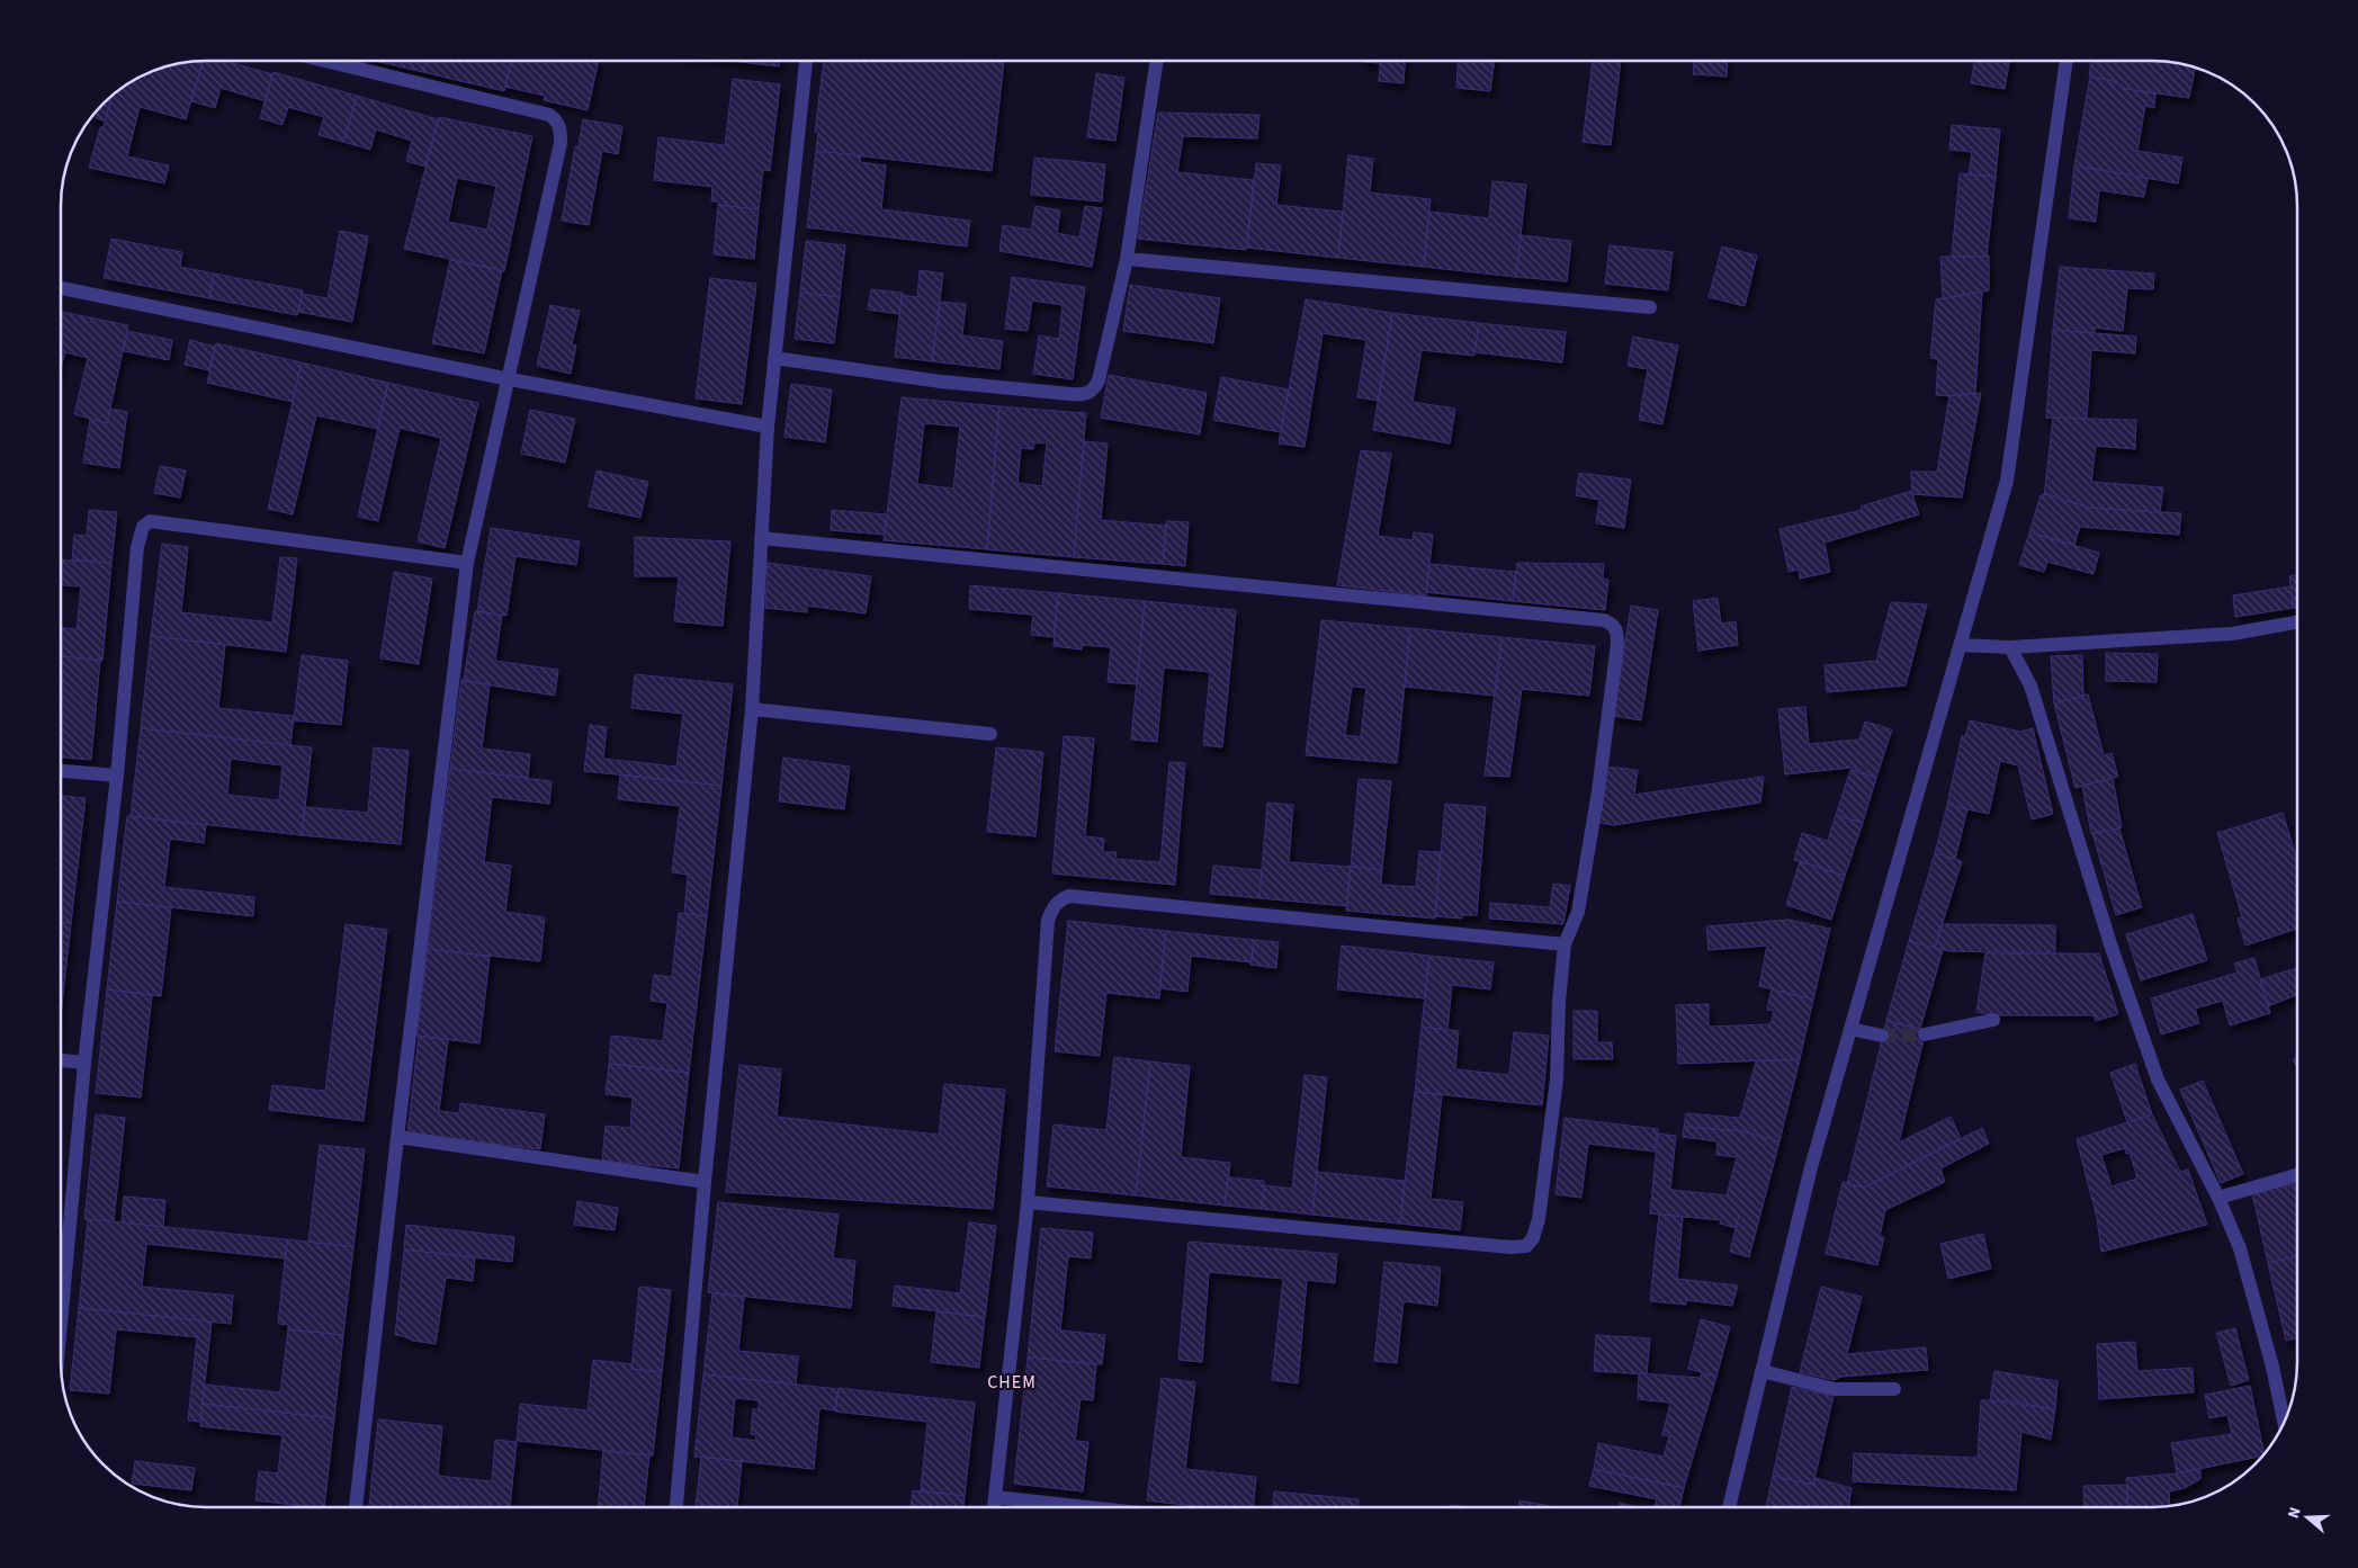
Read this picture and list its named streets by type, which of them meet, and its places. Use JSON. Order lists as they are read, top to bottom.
{
  "districts": ["CHEM"],
  "north": "left"
}
